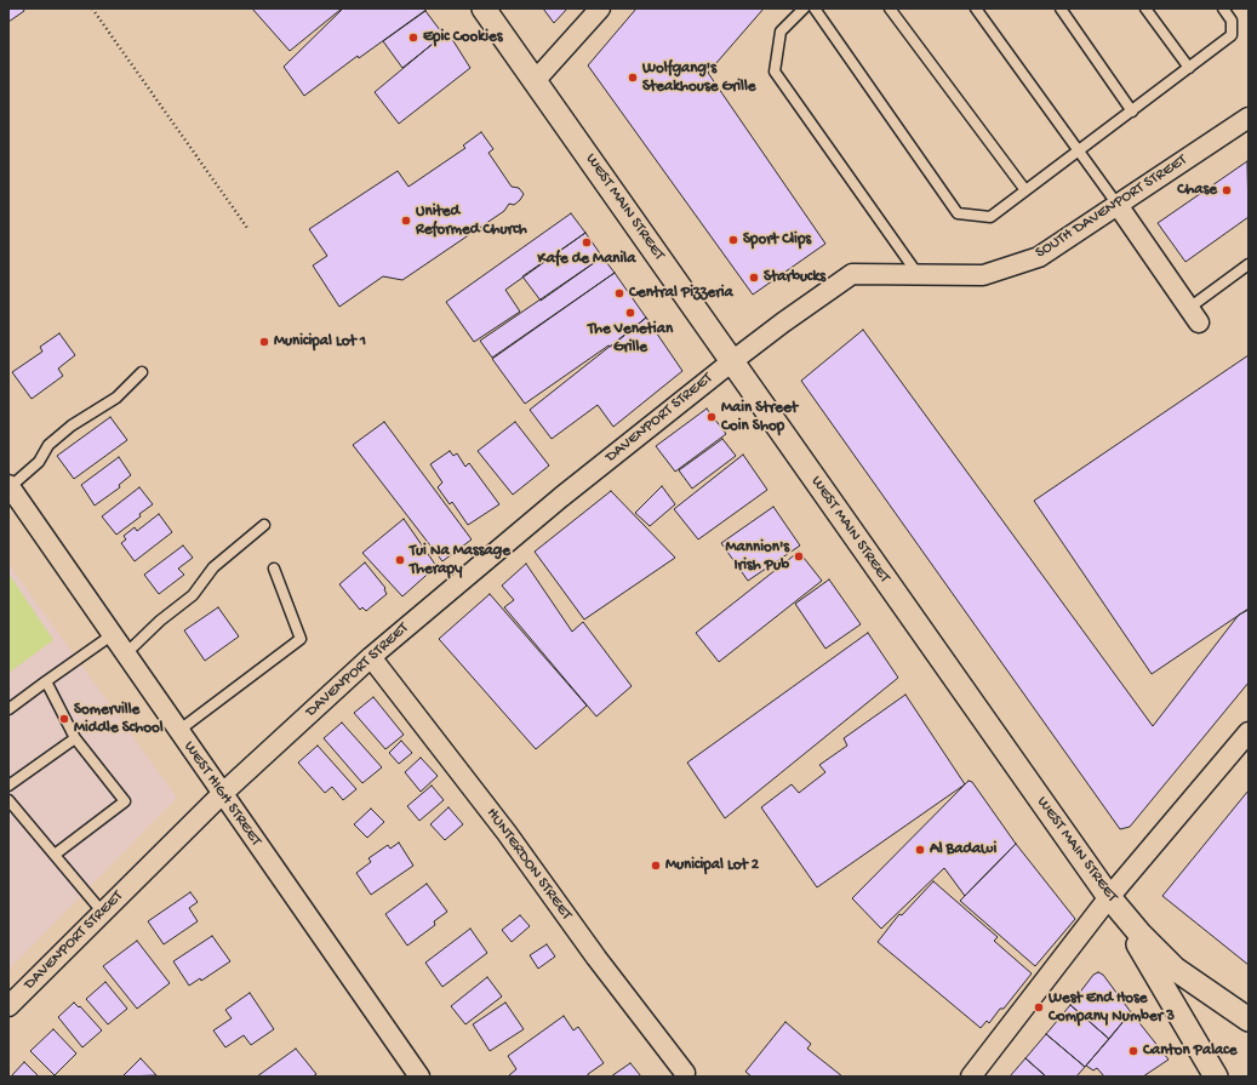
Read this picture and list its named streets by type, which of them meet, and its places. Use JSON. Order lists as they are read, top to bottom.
{
  "streets": {
    "street": [
      "WEST MAIN STREET",
      "SOUTH DAVENPORT STREET",
      "DAVENPORT STREET",
      "WEST HIGH STREET",
      "HUNTERDON STREET"
    ]
  },
  "crossings": [
    ["WEST MAIN STREET", "SOUTH DAVENPORT STREET"],
    ["WEST MAIN STREET", "DAVENPORT STREET"],
    ["SOUTH DAVENPORT STREET", "DAVENPORT STREET"],
    ["DAVENPORT STREET", "WEST HIGH STREET"],
    ["DAVENPORT STREET", "HUNTERDON STREET"]
  ],
  "places": [
    "Epic Cookies",
    "Wolfgang's Steakhouse Grille",
    "Chase",
    "United Reformed Church",
    "Sport Clips",
    "Kafe de Manila",
    "Starbucks",
    "Central Pizzeria",
    "The Venetian Grille",
    "Municipal Lot 1",
    "Main Street Coin Shop",
    "Mannion's Irish Pub",
    "Tui Na Massage Therapy",
    "Somerville Middle School",
    "Al Badawi",
    "Municipal Lot 2",
    "West End Hose Company Number 3",
    "Canton Palace"
  ]
}
